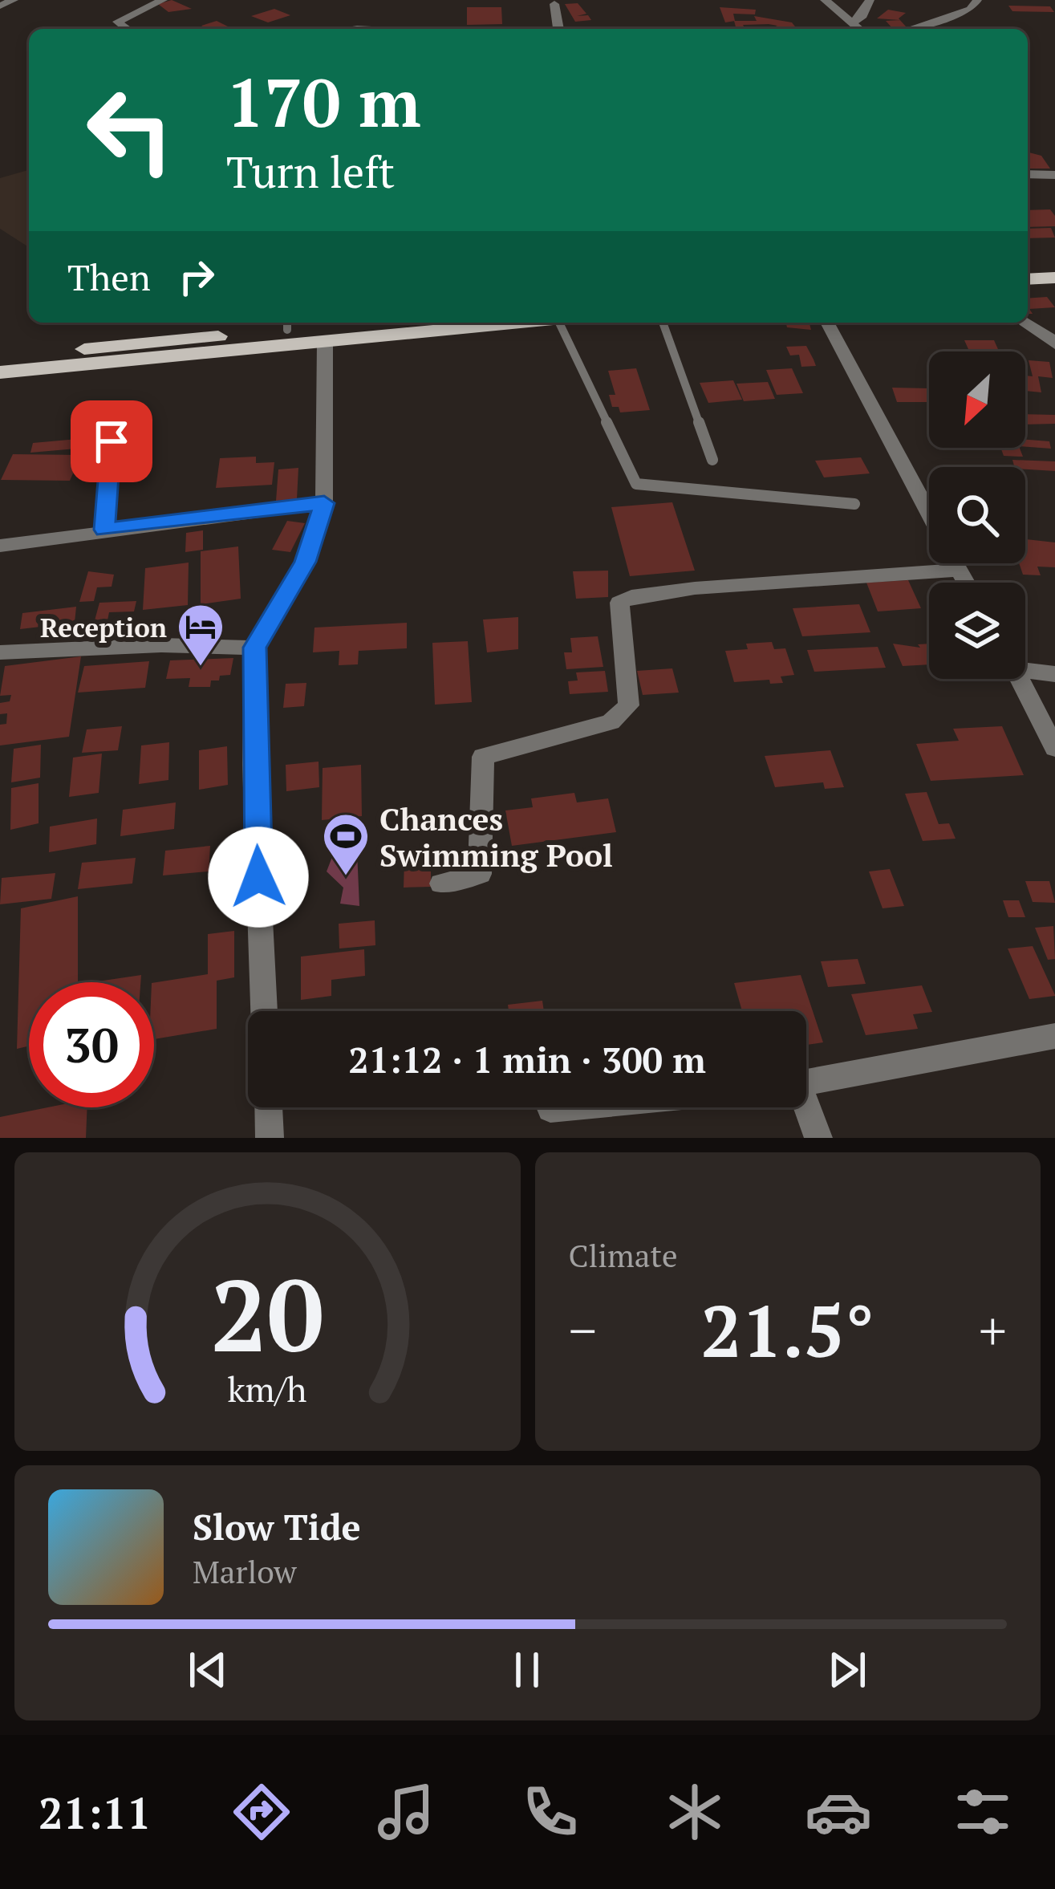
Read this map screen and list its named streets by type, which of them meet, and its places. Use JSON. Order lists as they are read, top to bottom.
{
  "places": {
    "hotel": ["Reception"],
    "sports": ["Chances Swimming Pool"]
  },
  "north": "bottom left",
  "page": {
    "turn": ["170 m", "Turn left"],
    "then": "Then",
    "limit": "30",
    "trip": "21:12 · 1 min · 300 m",
    "tile": "Climate",
    "heat": ["−", "21.5°", "+"],
    "song": ["Slow Tide", "Marlow"],
    "tabs": "21:11",
    "gauge": ["20", "km/h"]
  }
}
